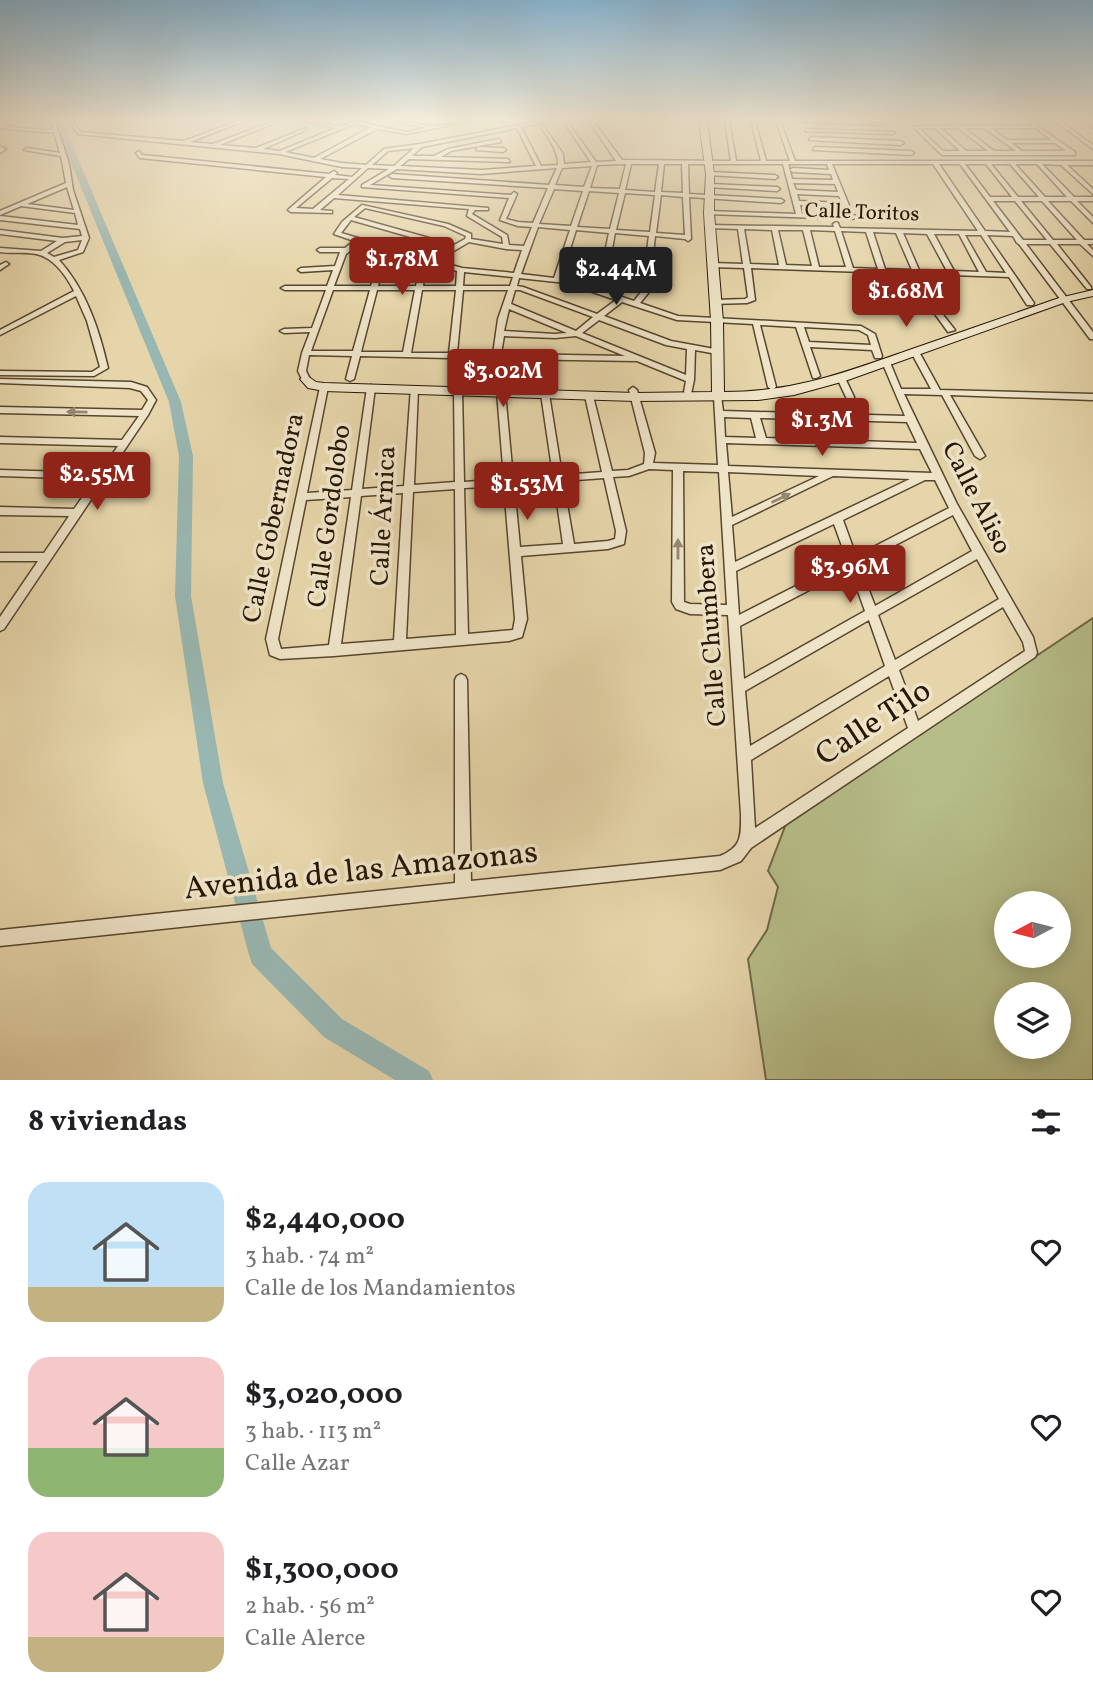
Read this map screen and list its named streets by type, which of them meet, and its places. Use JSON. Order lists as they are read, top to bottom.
{
  "streets": {
    "street": [
      "Calle Toritos",
      "Calle Aliso",
      "Calle Gordolobo",
      "Calle Árnica",
      "Calle Gobernadora",
      "Calle Chumbera",
      "Calle Tilo",
      "Avenida de las Amazonas"
    ]
  },
  "crossings": [
    ["Calle Aliso", "Calle Tilo"],
    ["Calle Gordolobo", "Calle Gobernadora"],
    ["Calle Chumbera", "Calle Tilo"],
    ["Calle Chumbera", "Avenida de las Amazonas"],
    ["Calle Tilo", "Avenida de las Amazonas"]
  ],
  "north": "left",
  "page": {
    "price": [
      "$1.78M",
      "$2.44M",
      "$1.68M",
      "$3.02M",
      "$1.3M",
      "$2.55M",
      "$1.53M",
      "$3.96M"
    ],
    "heading": "8 viviendas",
    "list": [
      {
        "name": "$2,440,000",
        "note": "3 hab. · 74 m² · Calle de los Mandamientos"
      },
      {
        "name": "$3,020,000",
        "note": "3 hab. · 113 m² · Calle Azar"
      },
      {
        "name": "$1,300,000",
        "note": "2 hab. · 56 m² · Calle Alerce"
      }
    ]
  }
}
